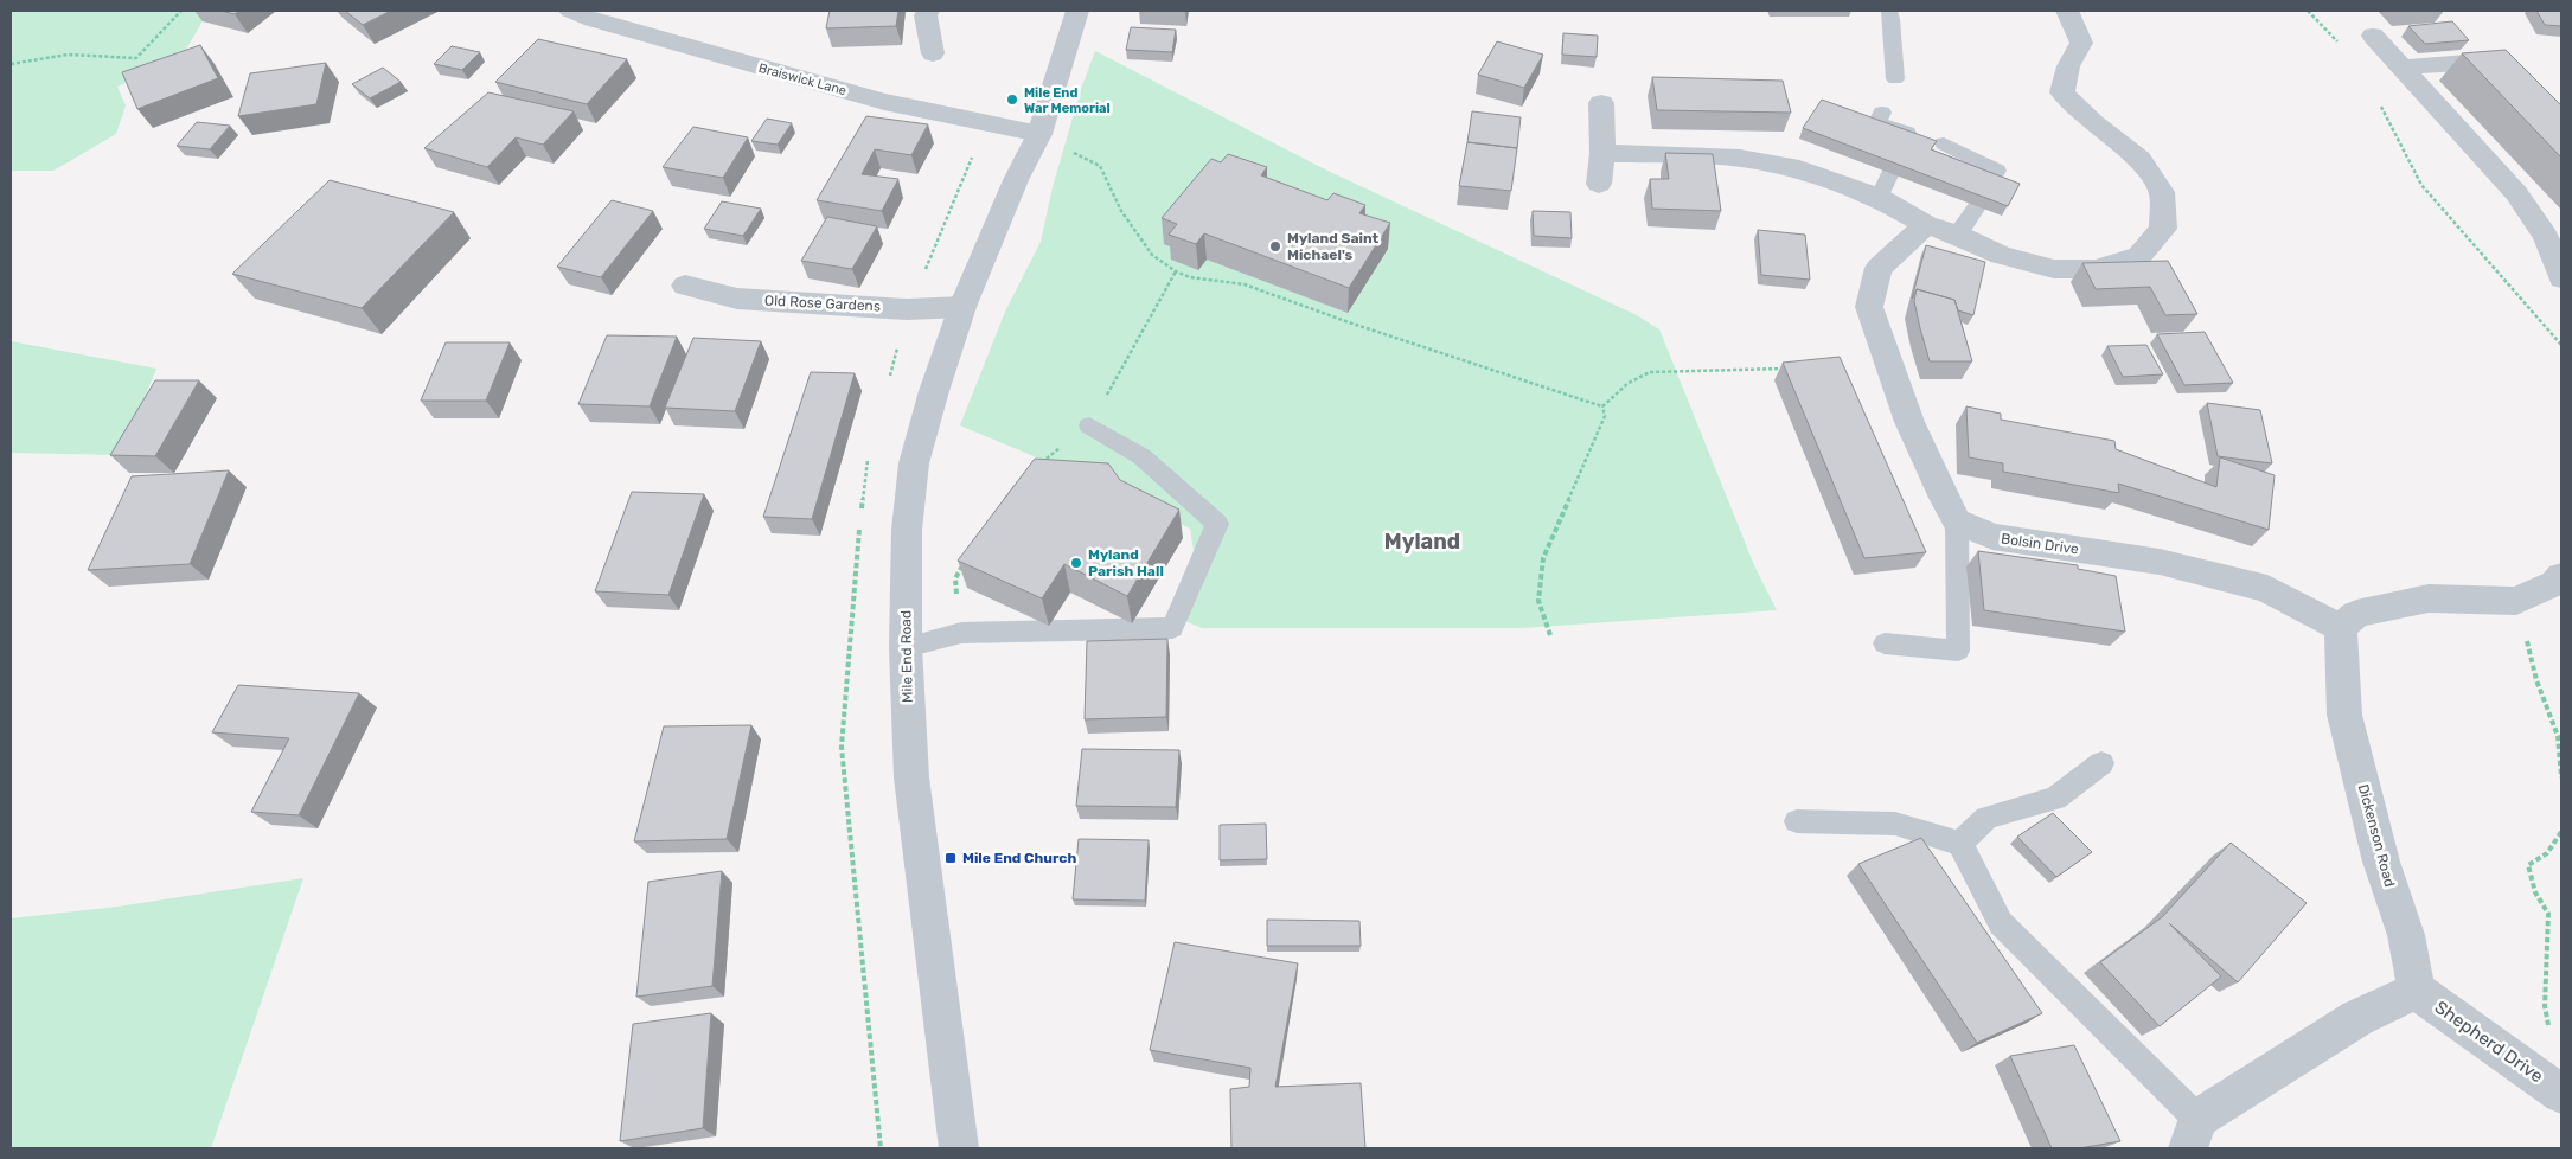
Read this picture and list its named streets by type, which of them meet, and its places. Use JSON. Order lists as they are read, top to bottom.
{
  "streets": {
    "street": [
      "Braiswick Lane",
      "Old Rose Gardens",
      "Bolsin Drive",
      "Mile End Road",
      "Dickenson Road",
      "Shepherd Drive"
    ]
  },
  "crossings": [
    ["Braiswick Lane", "Mile End Road"],
    ["Old Rose Gardens", "Mile End Road"],
    ["Bolsin Drive", "Dickenson Road"],
    ["Dickenson Road", "Shepherd Drive"]
  ],
  "districts": ["Myland"],
  "places": {
    "other": ["Mile End War Memorial", "Myland Saint Michael's", "Myland Parish Hall"],
    "transit": ["Mile End Church"]
  }
}
